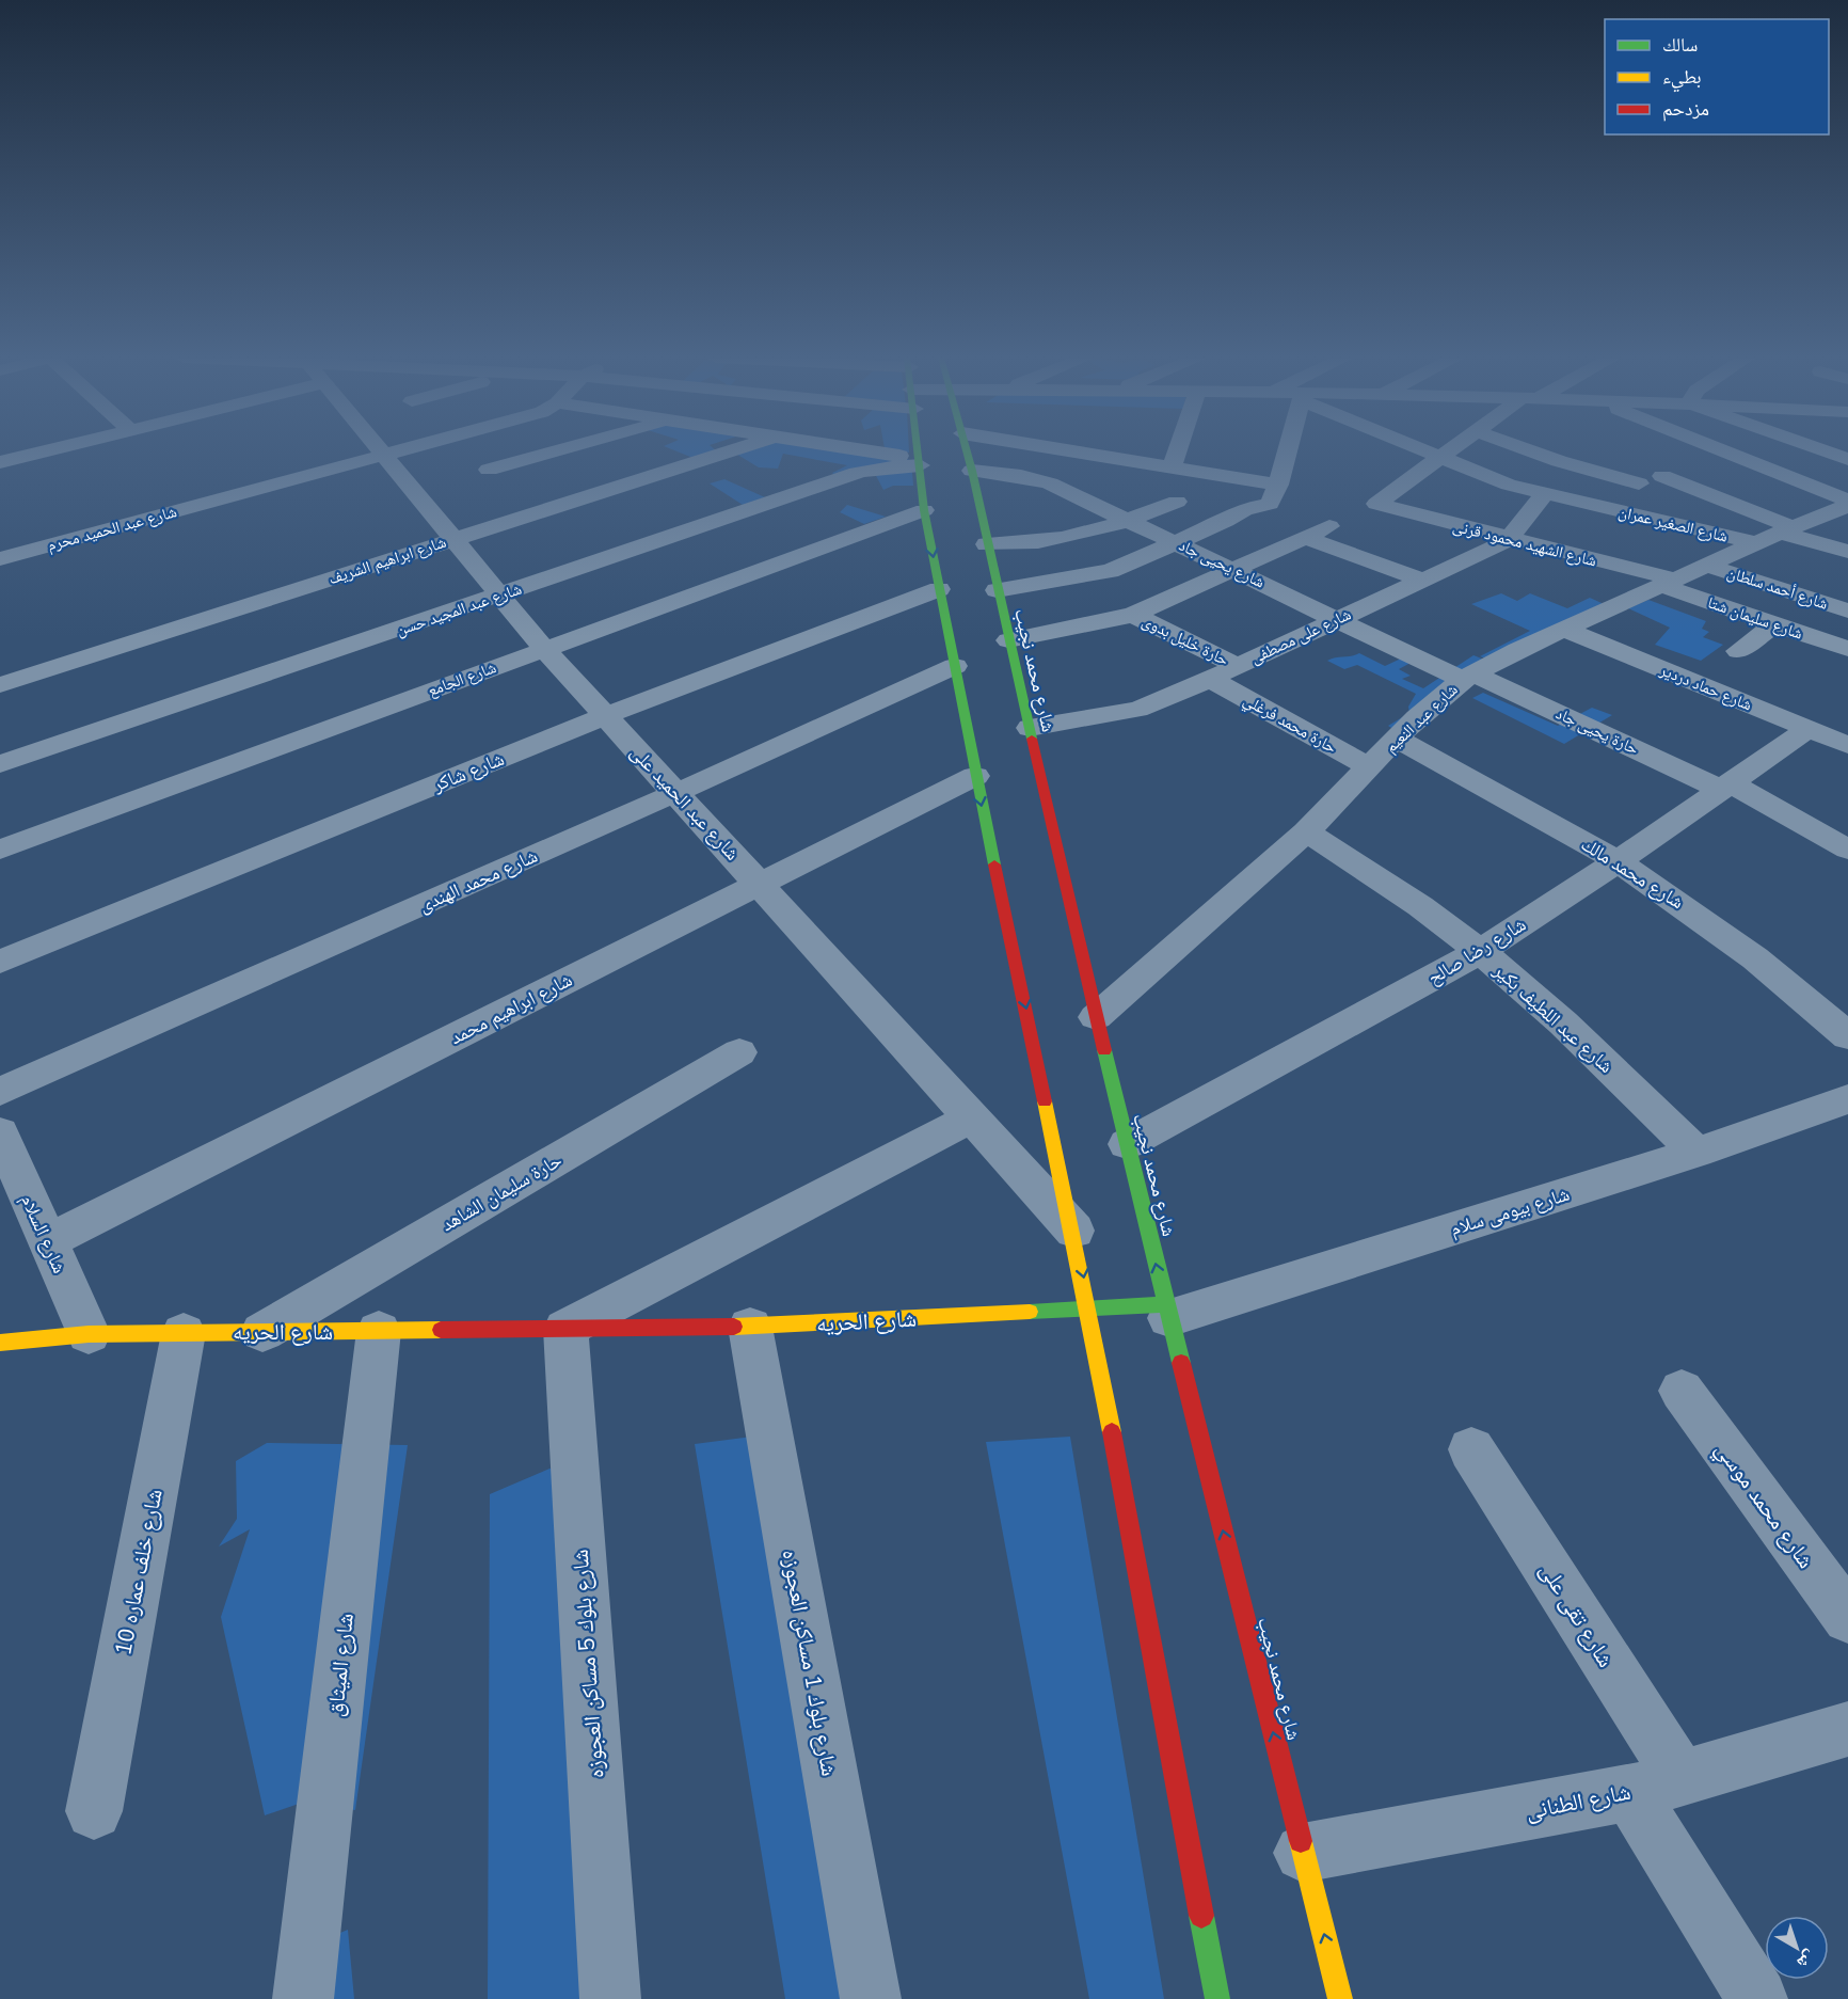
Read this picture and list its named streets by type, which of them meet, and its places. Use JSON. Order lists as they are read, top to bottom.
{
  "streets": {
    "main road": ["شارع محمد نجيب", "شارع الحريه"],
    "street": [
      "شارع الصغير عمران",
      "شارع عبد الحميد محرم",
      "شارع الشهيد محمود قرنى",
      "شارع ابراهيم الشريف",
      "شارع يحيى جاد",
      "شارع أحمد سلطان",
      "شارع عبد المجيد حسن",
      "شارع سليمان شتا",
      "شارع على مصطفى",
      "حارة خليل بدوى",
      "شارع الجامع",
      "شارع حماد دردير",
      "شارع عبد النعيم",
      "حارة محمد فرغلي",
      "حارة يحيى جاد",
      "شارع شاكر",
      "شارع عبد الحميد على",
      "شارع محمد مالك",
      "شارع محمد الهندى",
      "شارع رضا صالح",
      "شارع ابراهيم محمد",
      "شارع عبد اللطيف بكير",
      "حارة سليمان الشاهد",
      "شارع بيومى سلام",
      "شارع السلام",
      "شارع محمد موسي",
      "شارع خلف عماره 10",
      "شارع تقى على",
      "شارع بلوك 1 مساكن العجوزه",
      "شارع بلوك 5 مساكن العجوزه",
      "شارع الميثاق",
      "شارع الطنانى"
    ]
  },
  "crossings": [
    ["شارع الصغير عمران", "شارع الشهيد محمود قرنى"],
    ["شارع الصغير عمران", "شارع على مصطفى"],
    ["شارع الصغير عمران", "شارع عبد النعيم"],
    ["شارع عبد الحميد محرم", "شارع عبد الحميد على"],
    ["شارع الشهيد محمود قرنى", "شارع سليمان شتا"],
    ["شارع الشهيد محمود قرنى", "شارع على مصطفى"],
    ["شارع الشهيد محمود قرنى", "شارع عبد النعيم"],
    ["شارع ابراهيم الشريف", "شارع عبد الحميد على"],
    ["شارع يحيى جاد", "شارع على مصطفى"],
    ["شارع يحيى جاد", "شارع محمد نجيب"],
    ["شارع يحيى جاد", "شارع عبد النعيم"],
    ["شارع يحيى جاد", "حارة يحيى جاد"],
    ["شارع أحمد سلطان", "شارع عبد النعيم"],
    ["شارع عبد المجيد حسن", "شارع عبد الحميد على"],
    ["شارع سليمان شتا", "شارع عبد النعيم"],
    ["شارع على مصطفى", "حارة خليل بدوى"],
    ["شارع على مصطفى", "شارع محمد نجيب"],
    ["شارع على مصطفى", "حارة محمد فرغلي"],
    ["شارع محمد نجيب", "شارع عبد النعيم"],
    ["شارع محمد نجيب", "شارع رضا صالح"],
    ["شارع محمد نجيب", "شارع بيومى سلام"],
    ["شارع محمد نجيب", "شارع الحريه"],
    ["شارع محمد نجيب", "شارع الطنانى"],
    ["شارع الجامع", "شارع عبد الحميد على"],
    ["شارع حماد دردير", "شارع عبد النعيم"],
    ["شارع حماد دردير", "شارع رضا صالح"],
    ["شارع عبد النعيم", "حارة محمد فرغلي"],
    ["شارع عبد النعيم", "حارة يحيى جاد"],
    ["شارع عبد النعيم", "شارع محمد مالك"],
    ["شارع عبد النعيم", "شارع عبد اللطيف بكير"],
    ["حارة يحيى جاد", "شارع رضا صالح"],
    ["شارع شاكر", "شارع عبد الحميد على"],
    ["شارع عبد الحميد على", "شارع محمد الهندى"],
    ["شارع عبد الحميد على", "شارع ابراهيم محمد"],
    ["شارع عبد الحميد على", "شارع الحريه"],
    ["شارع محمد مالك", "شارع رضا صالح"],
    ["شارع رضا صالح", "شارع عبد اللطيف بكير"],
    ["شارع ابراهيم محمد", "شارع السلام"],
    ["شارع عبد اللطيف بكير", "شارع بيومى سلام"],
    ["حارة سليمان الشاهد", "شارع الحريه"],
    ["شارع بيومى سلام", "شارع الحريه"],
    ["شارع السلام", "شارع الحريه"],
    ["شارع الحريه", "شارع خلف عماره 10"],
    ["شارع الحريه", "شارع بلوك 1 مساكن العجوزه"],
    ["شارع الحريه", "شارع بلوك 5 مساكن العجوزه"],
    ["شارع الحريه", "شارع الميثاق"],
    ["شارع تقى على", "شارع الطنانى"]
  ],
  "legend": ["سالك", "بطيء", "مزدحم"],
  "north": "bottom right"
}
